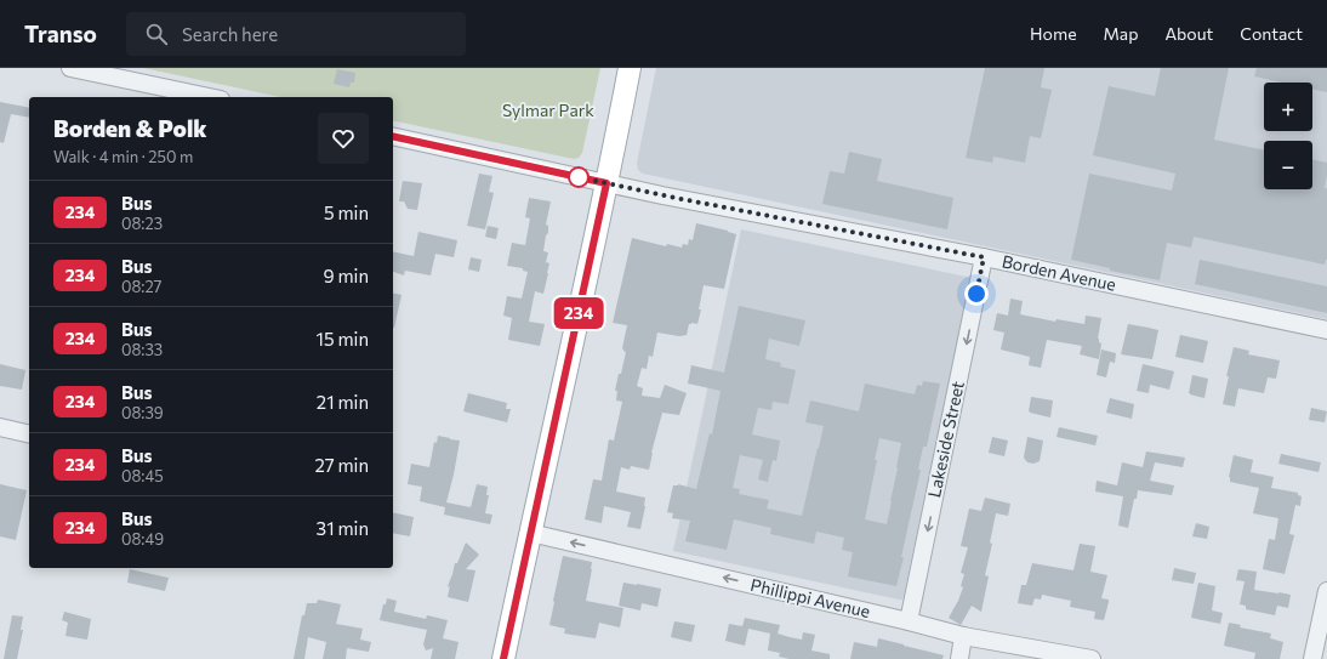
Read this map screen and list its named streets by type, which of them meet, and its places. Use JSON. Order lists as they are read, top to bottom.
{
  "streets": {
    "street": ["Borden Avenue", "Lakeside Street", "Phillippi Avenue"]
  },
  "crossings": [
    ["Borden Avenue", "Lakeside Street"],
    ["Lakeside Street", "Phillippi Avenue"]
  ],
  "one_way": ["Lakeside Street", "Phillippi Avenue"],
  "parks": ["Sylmar Park"],
  "lines": ["bus line 234"],
  "page": {
    "header": "Transo",
    "search": "Search here",
    "nav": [
      "Home",
      "Map",
      "About",
      "Contact"
    ],
    "on_map": "234",
    "map_buttons": ["+", "−"],
    "heading": ["Borden & Polk", "Walk · 4 min · 250 m"],
    "list": [
      {
        "mark": "234",
        "name": "Bus",
        "note": "08:23",
        "value": "5 min"
      },
      {
        "mark": "234",
        "name": "Bus",
        "note": "08:27",
        "value": "9 min"
      },
      {
        "mark": "234",
        "name": "Bus",
        "note": "08:33",
        "value": "15 min"
      },
      {
        "mark": "234",
        "name": "Bus",
        "note": "08:39",
        "value": "21 min"
      },
      {
        "mark": "234",
        "name": "Bus",
        "note": "08:45",
        "value": "27 min"
      },
      {
        "mark": "234",
        "name": "Bus",
        "note": "08:49",
        "value": "31 min"
      }
    ]
  }
}
